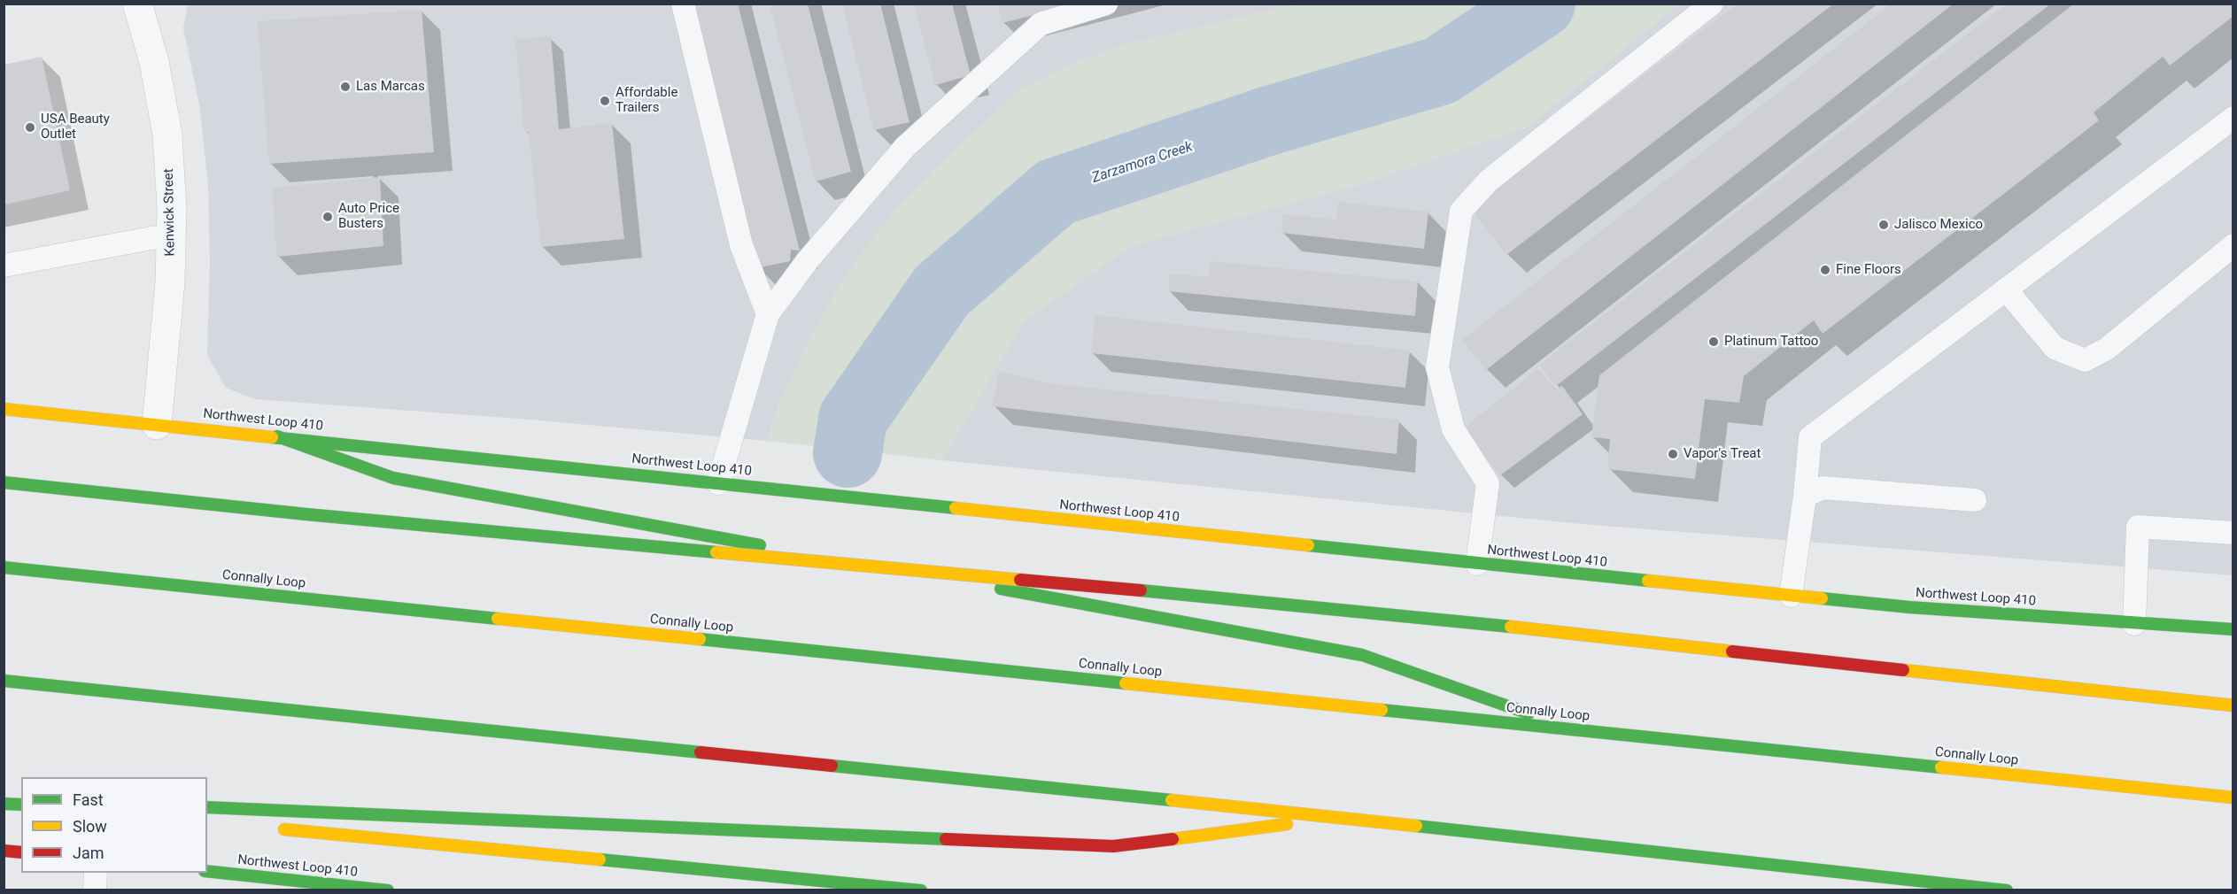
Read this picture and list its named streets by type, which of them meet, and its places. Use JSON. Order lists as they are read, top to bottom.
{
  "streets": {
    "main road": ["Northwest Loop 410", "Connally Loop"],
    "street": ["Kenwick Street"]
  },
  "crossings": [
    ["Kenwick Street", "Northwest Loop 410"]
  ],
  "water": ["Zarzamora Creek"],
  "places": [
    "Las Marcas",
    "Affordable Trailers",
    "USA Beauty Outlet",
    "Auto Price Busters",
    "Jalisco Mexico",
    "Fine Floors",
    "Platinum Tattoo",
    "Vapor's Treat"
  ],
  "legend": ["Fast", "Slow", "Jam"]
}
